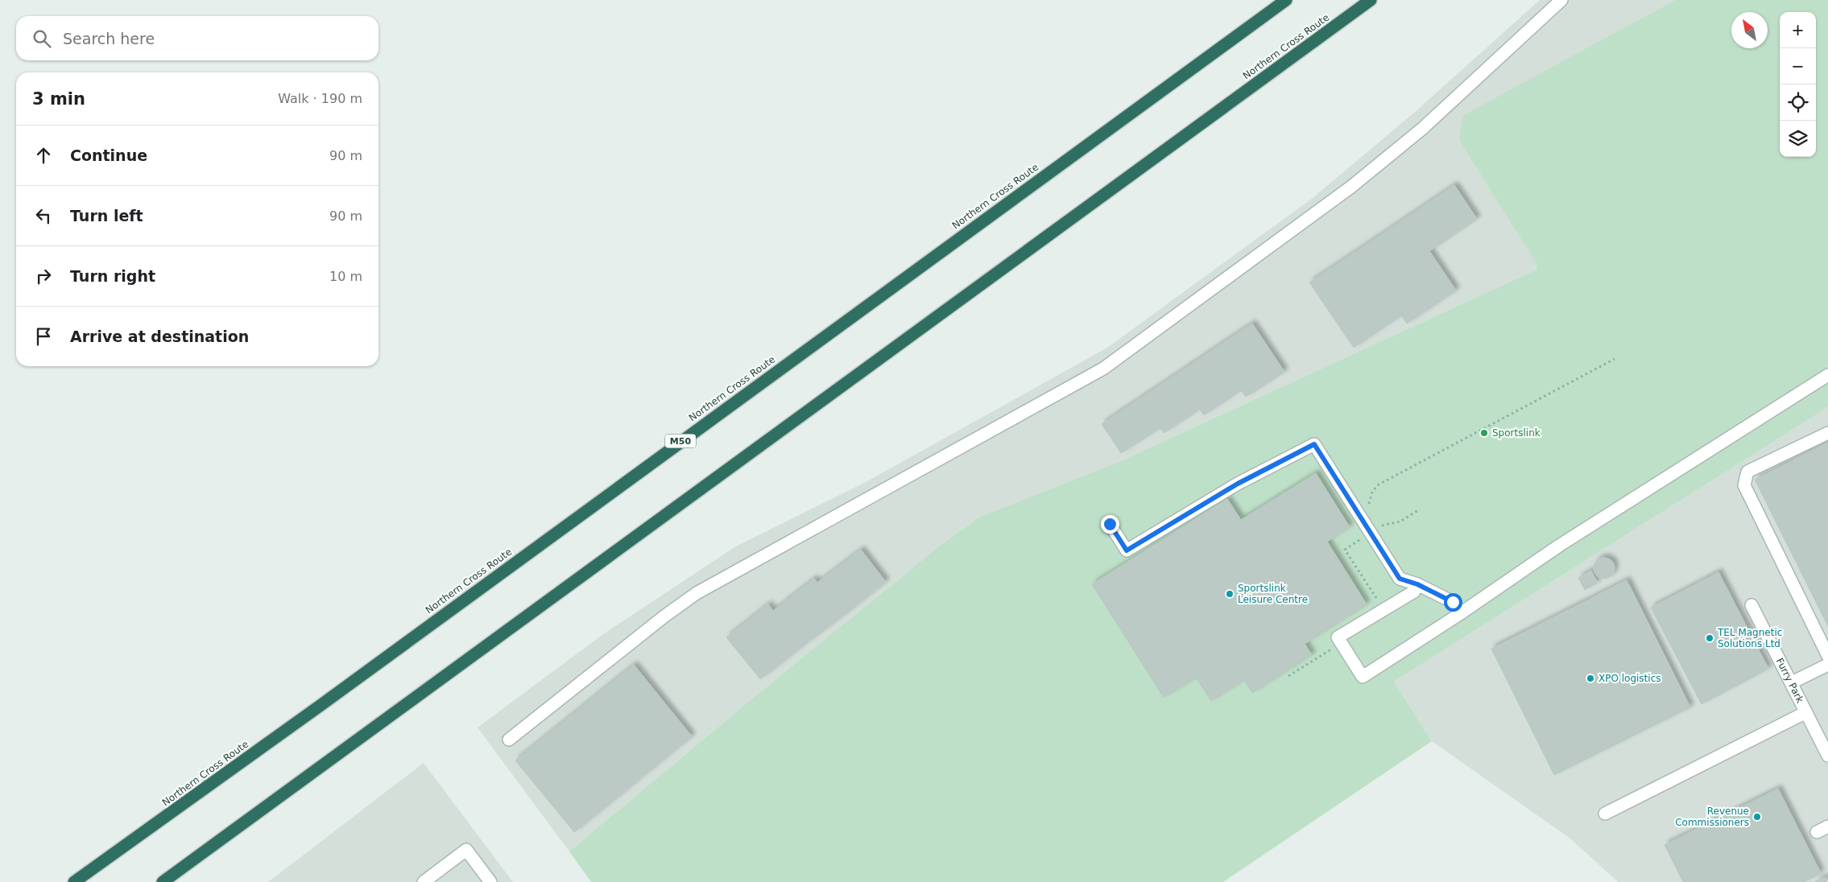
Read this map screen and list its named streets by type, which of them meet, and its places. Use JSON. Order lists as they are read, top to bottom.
{
  "streets": {
    "highway": ["Northern Cross Route", "M50"],
    "lane": ["Furry Park"]
  },
  "places": [
    "Sportslink",
    "Sportslink Leisure Centre",
    "TEL Magnetic Solutions Ltd",
    "XPO logistics",
    "Revenue Commissioners"
  ],
  "north": "top left",
  "page": {
    "map_buttons": ["+", "−"],
    "search": "Search here",
    "heading": ["3 min", "Walk · 190 m"],
    "list": [
      ["Continue", "90 m"],
      ["Turn left", "90 m"],
      ["Turn right", "10 m"],
      "Arrive at destination"
    ]
  }
}
